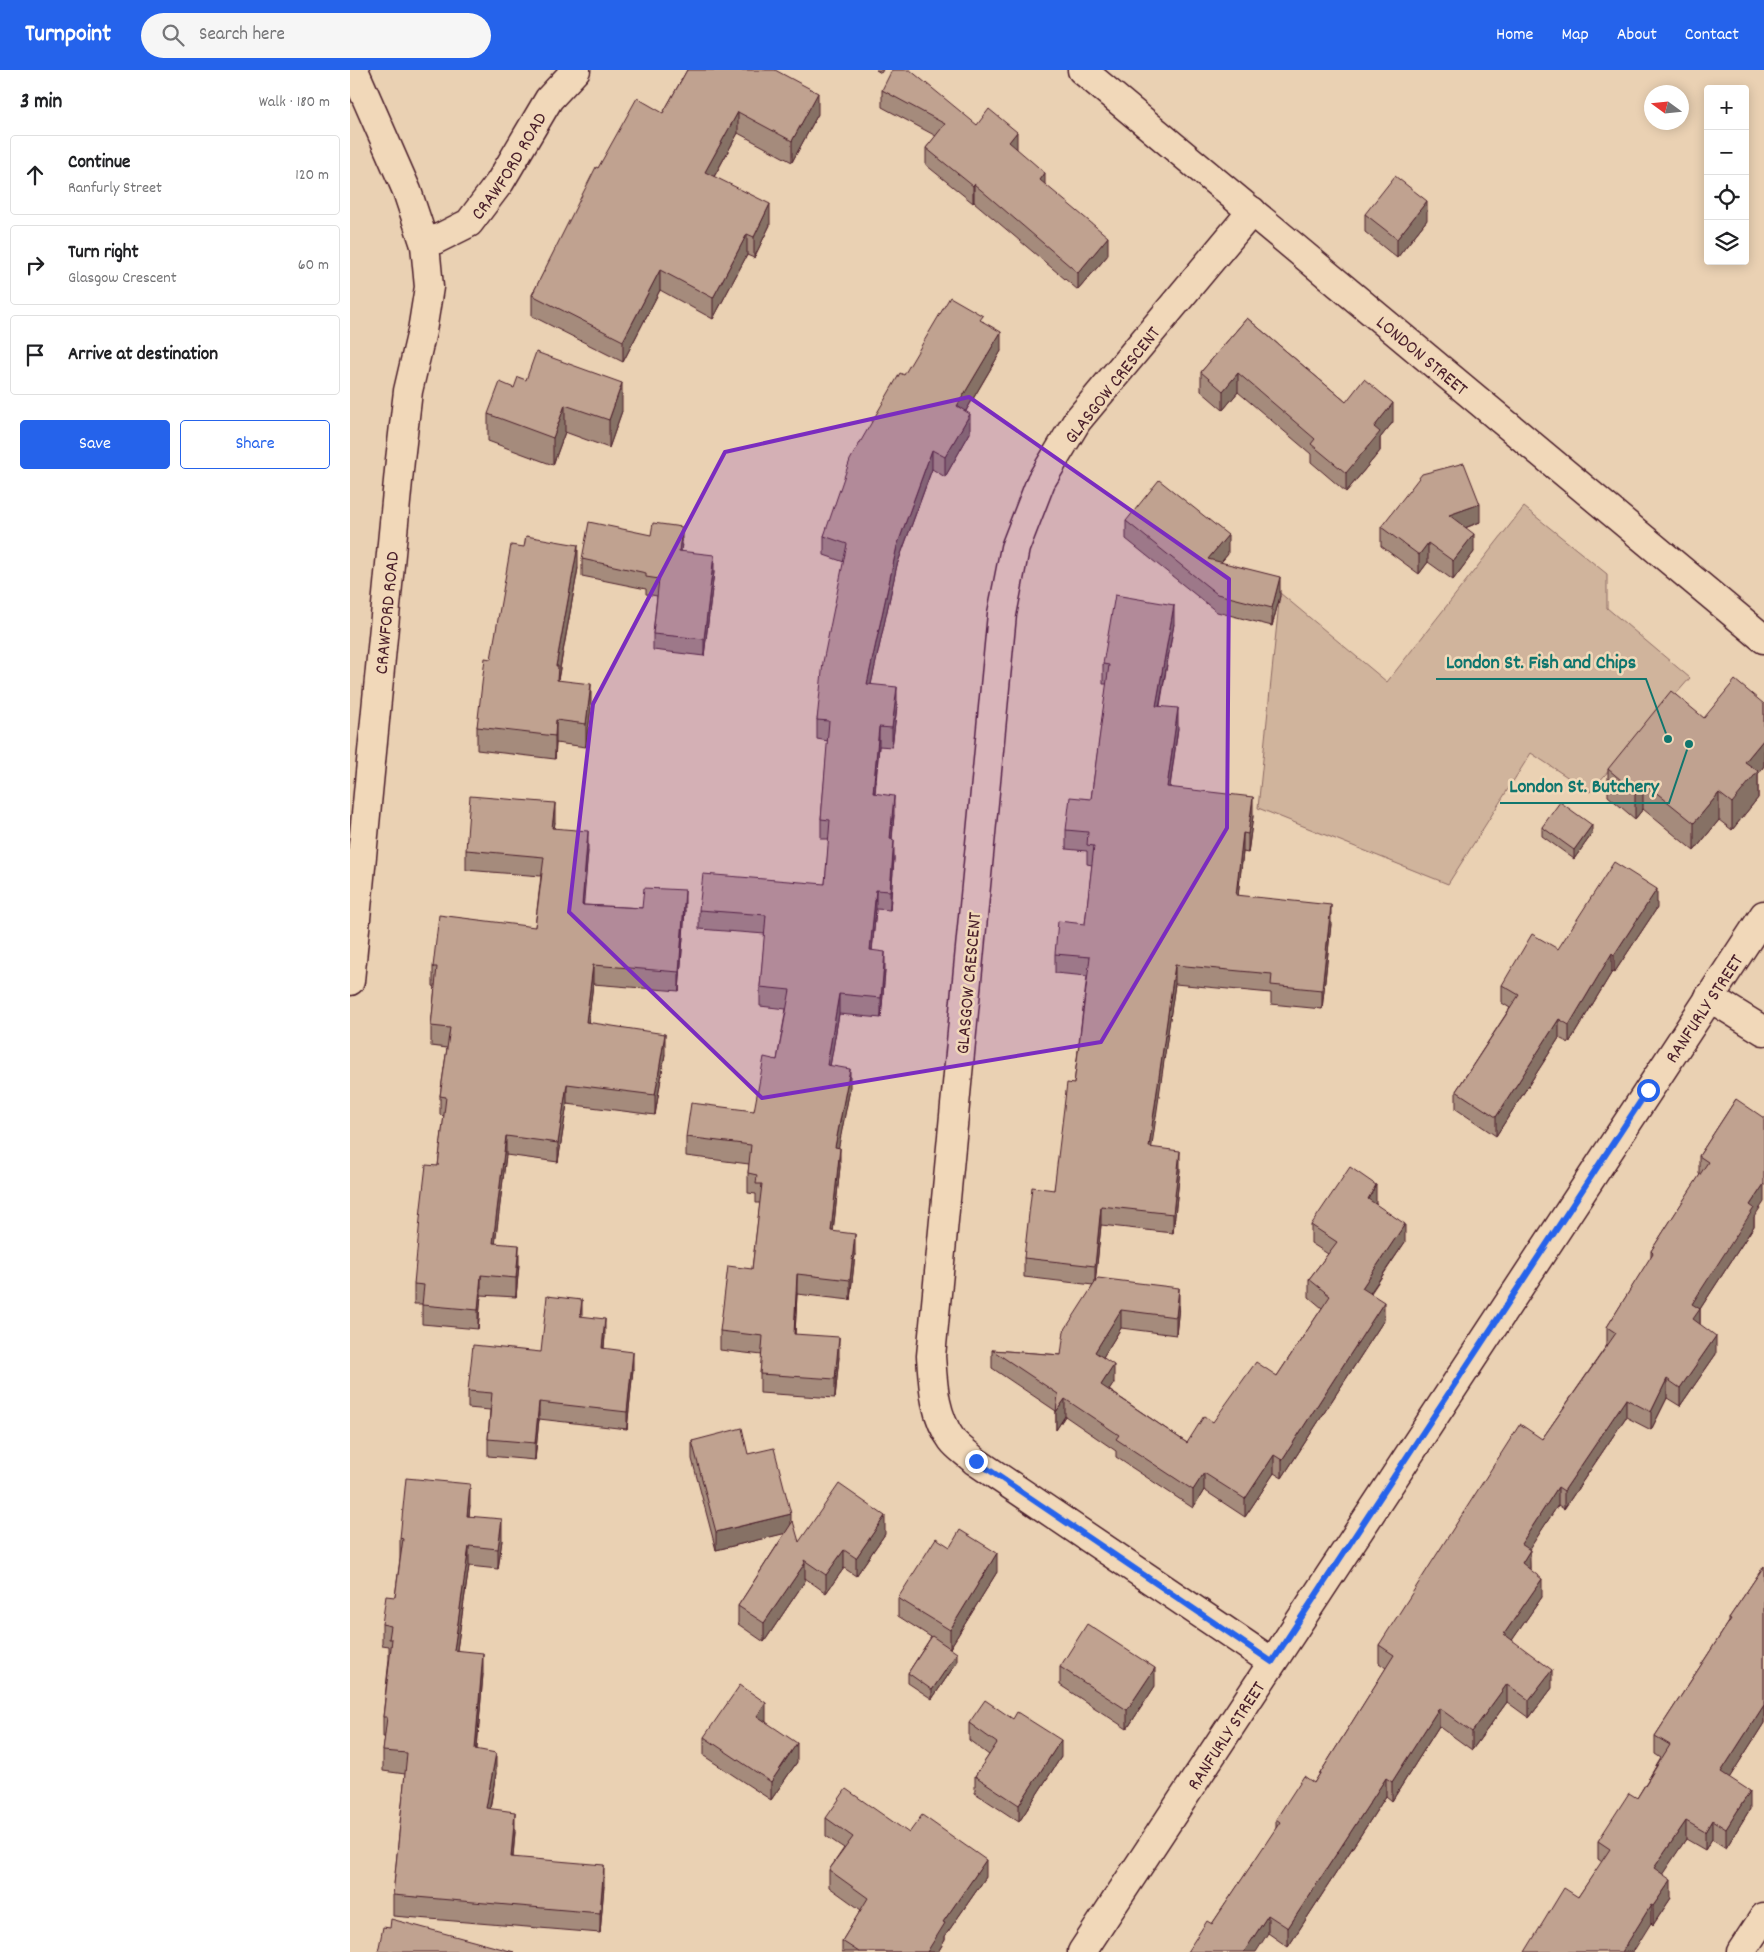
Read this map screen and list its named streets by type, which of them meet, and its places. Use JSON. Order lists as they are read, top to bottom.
{
  "streets": {
    "street": [
      "CRAWFORD ROAD",
      "LONDON STREET",
      "GLASGOW CRESCENT",
      "RANFURLY STREET"
    ]
  },
  "crossings": [
    ["LONDON STREET", "GLASGOW CRESCENT"],
    ["GLASGOW CRESCENT", "RANFURLY STREET"]
  ],
  "places": ["London St. Fish and Chips", "London St. Butchery"],
  "north": "left",
  "page": {
    "header": "Turnpoint",
    "search": "Search here",
    "nav": [
      "Home",
      "Map",
      "About",
      "Contact"
    ],
    "heading": ["3 min", "Walk · 180 m"],
    "map_buttons": ["+", "−"],
    "list": [
      ["Continue", "Ranfurly Street", "120 m"],
      ["Turn right", "Glasgow Crescent", "60 m"],
      "Arrive at destination"
    ],
    "buttons": ["Save", "Share"]
  }
}
